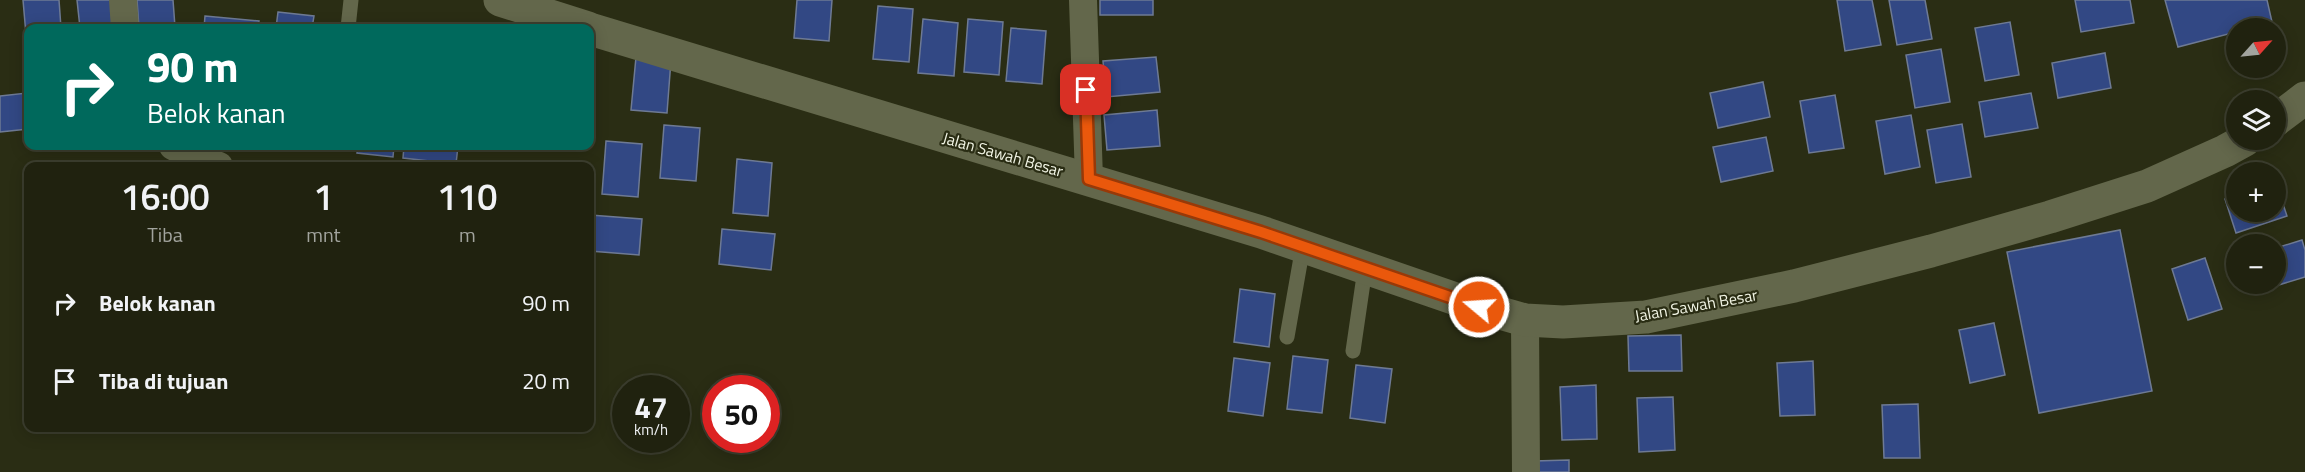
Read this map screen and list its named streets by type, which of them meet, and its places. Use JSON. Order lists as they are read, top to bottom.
{
  "streets": {
    "main road": ["Jalan Sawah Besar"]
  },
  "north": "top right",
  "page": {
    "map_buttons": ["+", "−"],
    "turn": ["90 m", "Belok kanan"],
    "eta": [
      "16:00",
      "Tiba",
      "1",
      "mnt",
      "110",
      "m"
    ],
    "list": [
      {
        "name": "Belok kanan",
        "value": "90 m"
      },
      {
        "name": "Tiba di tujuan",
        "value": "20 m"
      }
    ],
    "speed": "47 km/h",
    "limit": "50"
  }
}
